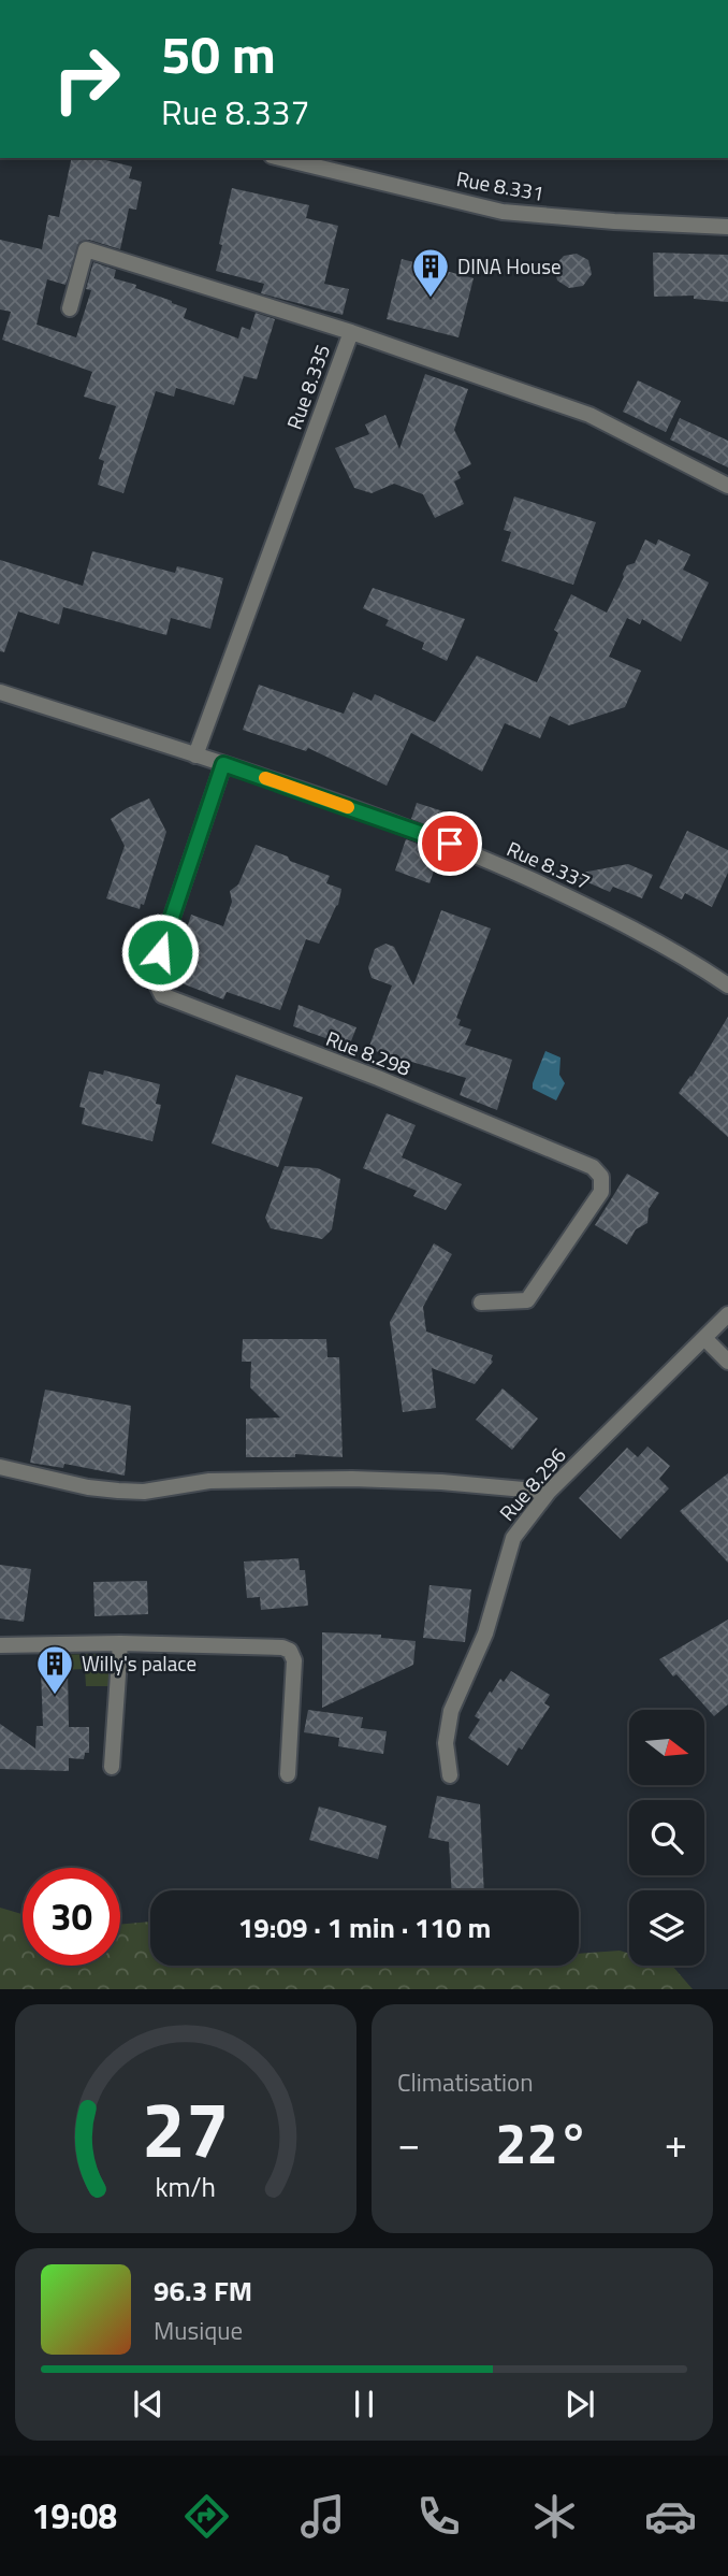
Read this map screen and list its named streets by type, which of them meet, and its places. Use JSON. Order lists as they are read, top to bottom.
{
  "streets": {
    "street": [
      "Rue 8.331",
      "Rue 8.335",
      "Rue 8.337",
      "Rue 8.298",
      "Rue 8.296"
    ]
  },
  "crossings": [
    ["Rue 8.335", "Rue 8.337"],
    ["Rue 8.337", "Rue 8.298"]
  ],
  "places": {
    "building": ["DINA House", "Willy's palace"]
  },
  "north": "right",
  "page": {
    "turn": ["50 m", "Rue 8.337"],
    "limit": "30",
    "trip": "19:09 · 1 min · 110 m",
    "tile": "Climatisation",
    "heat": ["−", "22°", "+"],
    "song": ["96.3 FM", "Musique"],
    "tabs": "19:08",
    "gauge": ["27", "km/h"]
  }
}
